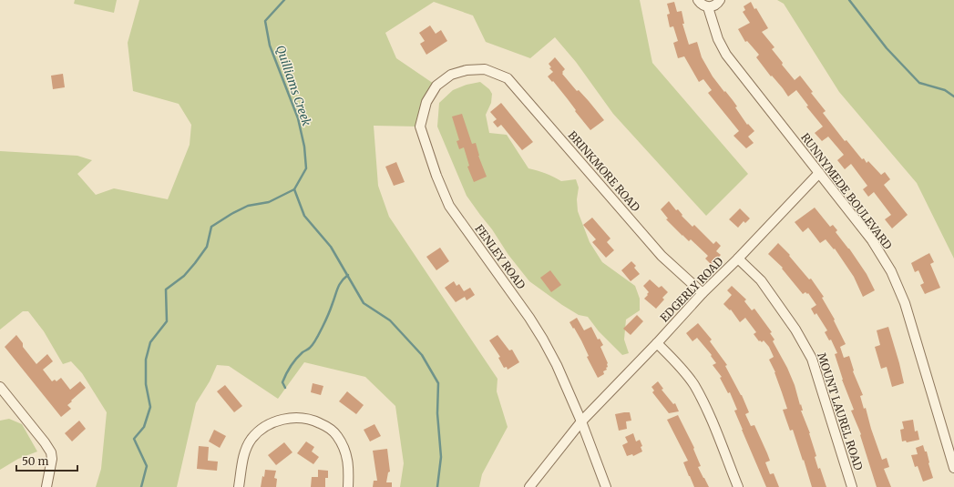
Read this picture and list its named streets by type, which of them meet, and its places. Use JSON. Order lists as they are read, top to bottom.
{
  "streets": {
    "street": [
      "BRINKMORE ROAD",
      "RUNNYMEDE BOULEVARD",
      "FENLEY ROAD",
      "EDGERLY ROAD",
      "MOUNT LAUREL ROAD"
    ]
  },
  "crossings": [
    ["BRINKMORE ROAD", "FENLEY ROAD"],
    ["BRINKMORE ROAD", "EDGERLY ROAD"],
    ["RUNNYMEDE BOULEVARD", "EDGERLY ROAD"],
    ["FENLEY ROAD", "EDGERLY ROAD"],
    ["EDGERLY ROAD", "MOUNT LAUREL ROAD"]
  ],
  "water": ["Quilliams Creek"],
  "scale_bar": "50 m"
}
